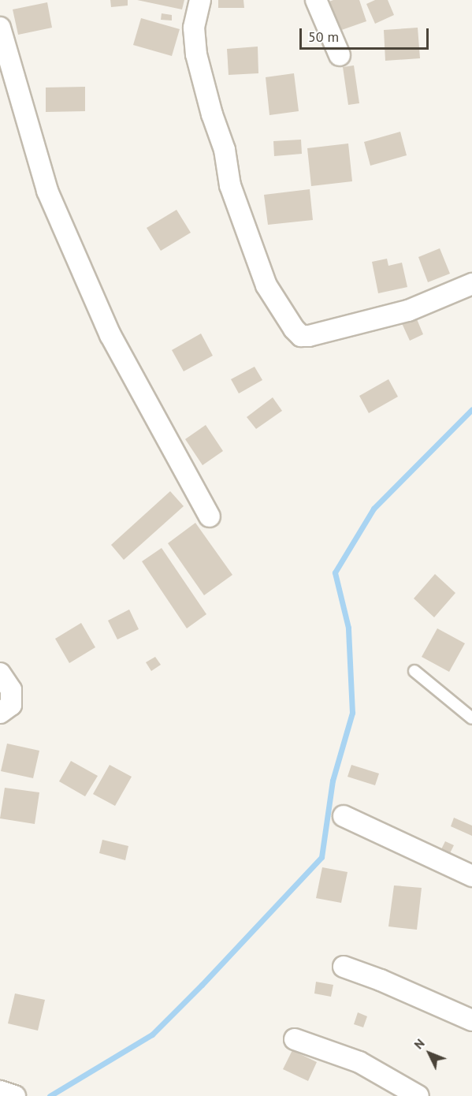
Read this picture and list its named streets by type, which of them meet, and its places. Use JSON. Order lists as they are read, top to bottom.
{
  "scale_bar": "50 m",
  "north": "top left"
}
